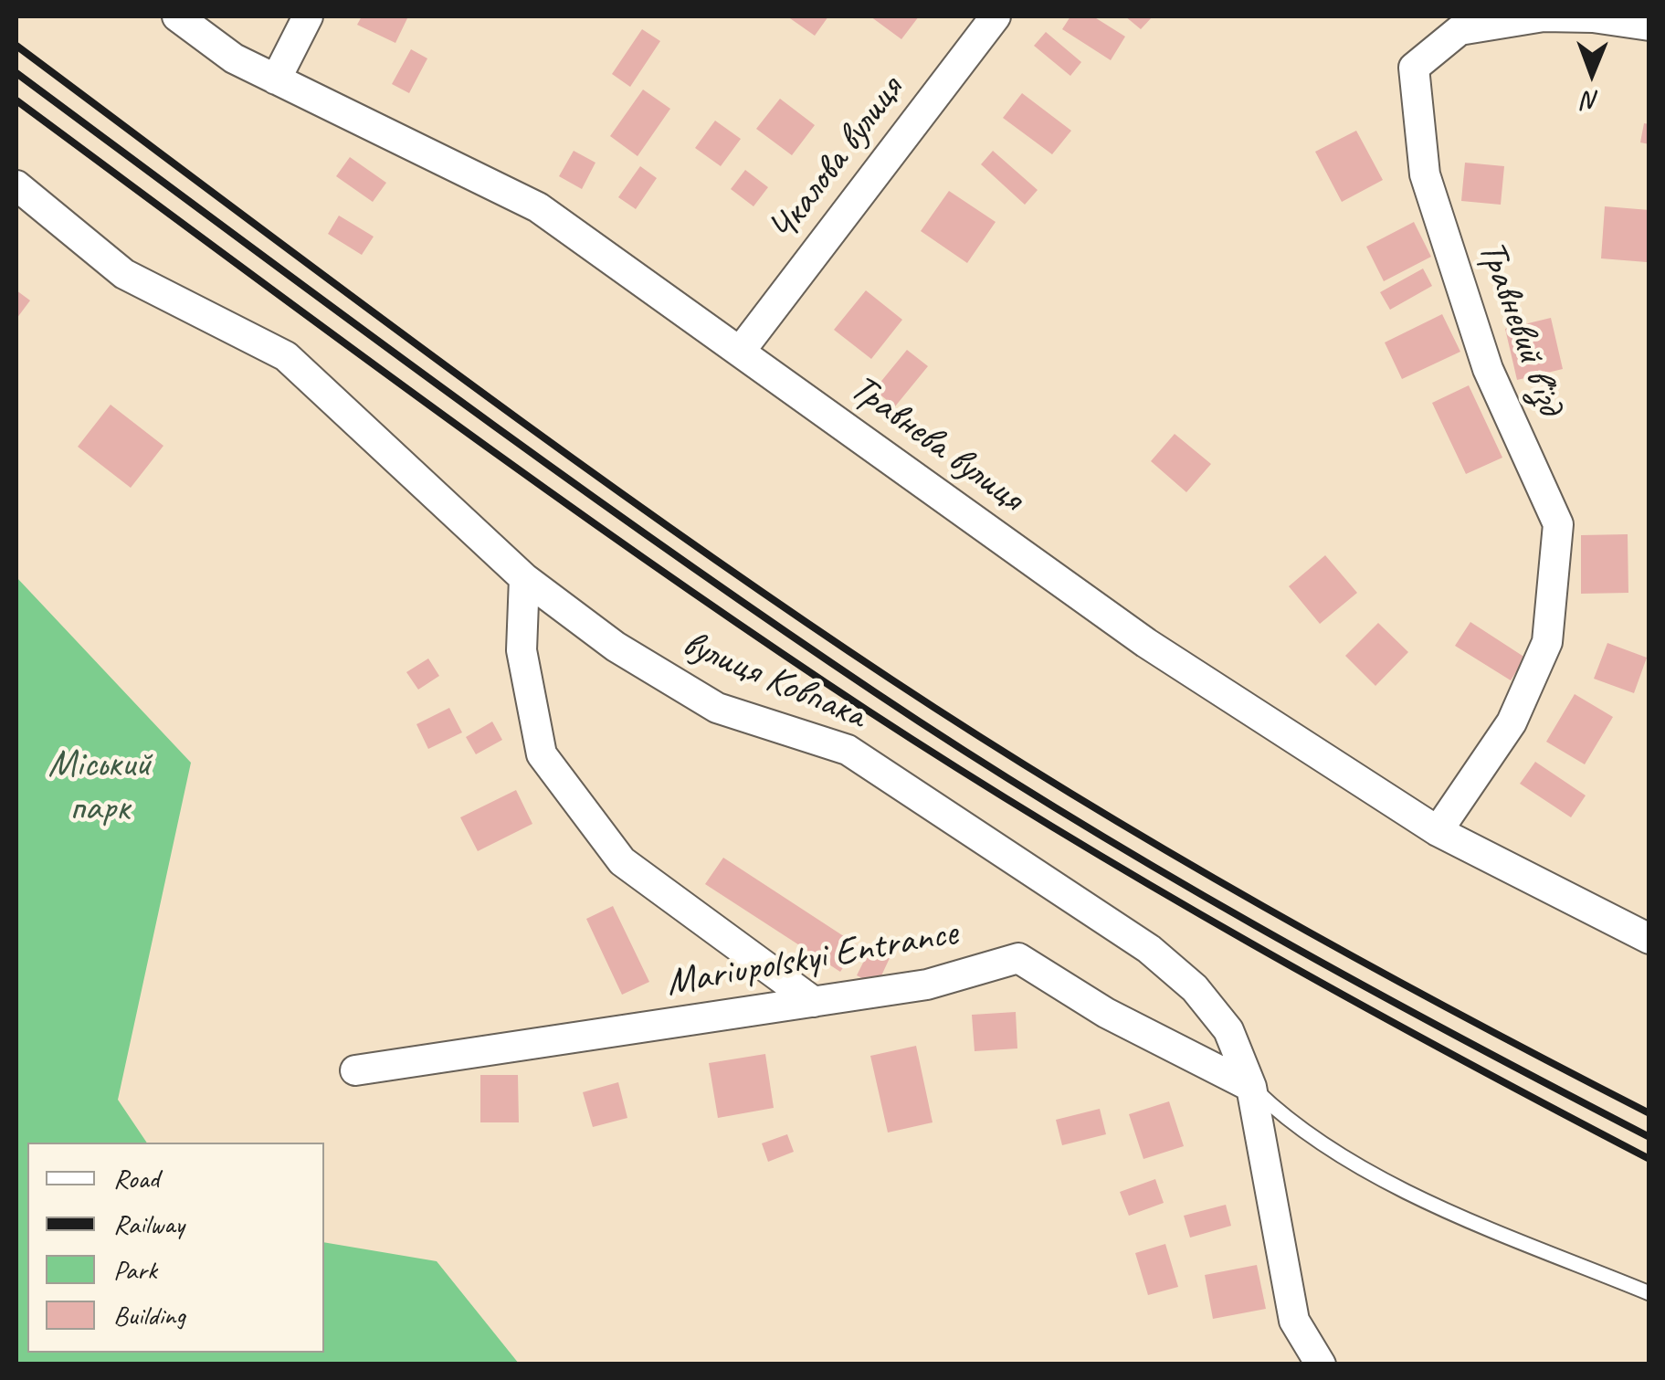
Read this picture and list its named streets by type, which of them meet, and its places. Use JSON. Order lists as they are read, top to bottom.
{
  "streets": {
    "street": [
      "Чкалова вулиця",
      "Травневий в'їзд",
      "Травнева вулиця",
      "вулиця Ковпака",
      "Mariupolskyi Entrance"
    ]
  },
  "crossings": [
    ["Чкалова вулиця", "Травнева вулиця"],
    ["Травневий в'їзд", "Травнева вулиця"],
    ["вулиця Ковпака", "Mariupolskyi Entrance"]
  ],
  "parks": ["Міський парк"],
  "legend": [
    "Road",
    "Railway",
    "Park",
    "Building"
  ],
  "north": "bottom"
}
